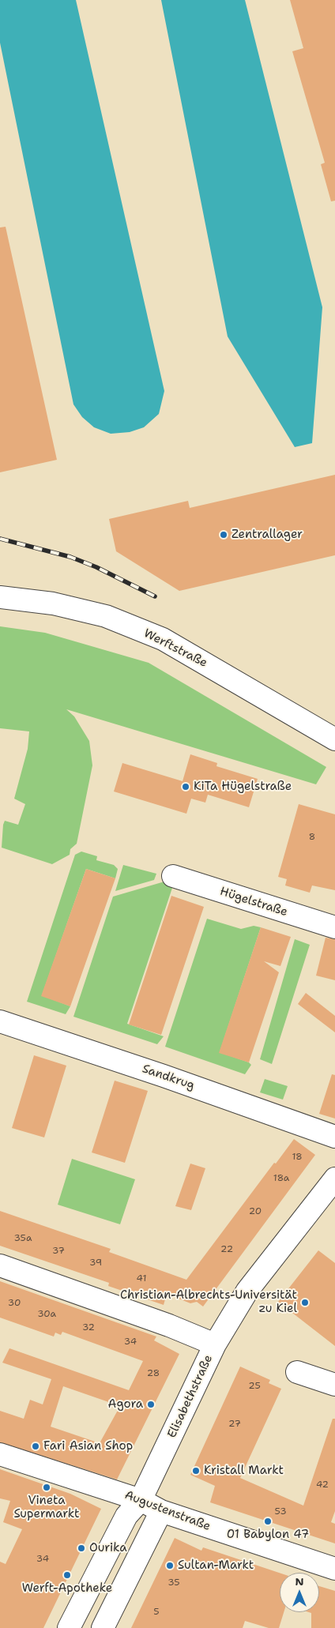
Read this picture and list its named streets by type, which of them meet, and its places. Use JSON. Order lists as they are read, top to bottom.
{
  "streets": {
    "street": [
      "Werftstraße",
      "Hügelstraße",
      "Sandkrug",
      "Elisabethstraße",
      "Augustenstraße"
    ]
  },
  "crossings": [
    ["Elisabethstraße", "Augustenstraße"]
  ],
  "places": [
    "Zentrallager",
    "KiTa Hügelstraße",
    "Christian-Albrechts-Universität zu Kiel",
    "Agora",
    "Fari Asian Shop",
    "Kristall Markt",
    "Vineta Supermarkt",
    "01 Babylon 47",
    "Ourika",
    "Sultan-Markt",
    "Werft-Apotheke"
  ],
  "house_numbers": [
    "8",
    "18",
    "18a",
    "20",
    "35a",
    "22",
    "37",
    "39",
    "41",
    "30",
    "30a",
    "32",
    "34",
    "28",
    "25",
    "27",
    "42",
    "53",
    "34",
    "35",
    "5"
  ],
  "north": "top"
}
